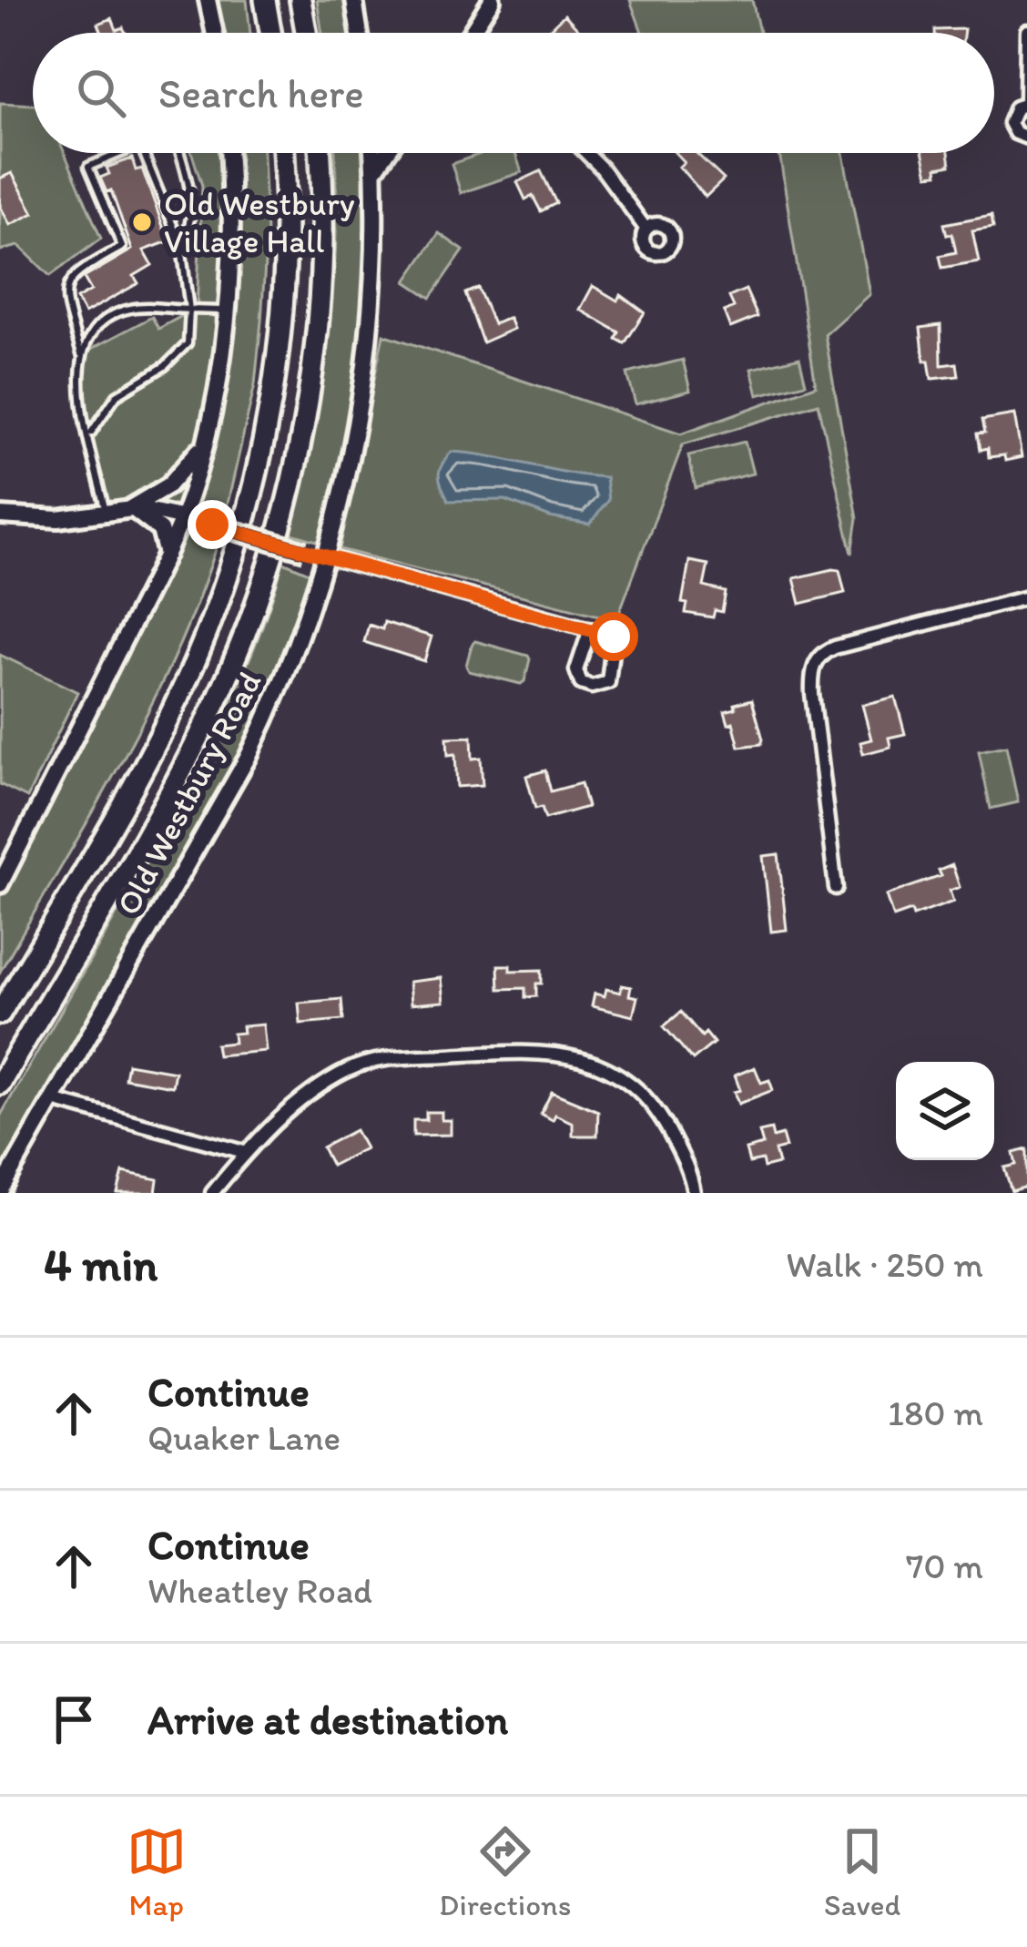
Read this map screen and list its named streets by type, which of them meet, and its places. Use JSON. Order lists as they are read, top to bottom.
{
  "streets": {
    "main road": ["Old Westbury Road"]
  },
  "places": ["Old Westbury Village Hall"],
  "page": {
    "search": "Search here",
    "heading": ["4 min", "Walk · 250 m"],
    "list": [
      ["Continue", "Quaker Lane", "180 m"],
      ["Continue", "Wheatley Road", "70 m"],
      "Arrive at destination"
    ],
    "nav": ["Map", "Directions", "Saved"]
  }
}
